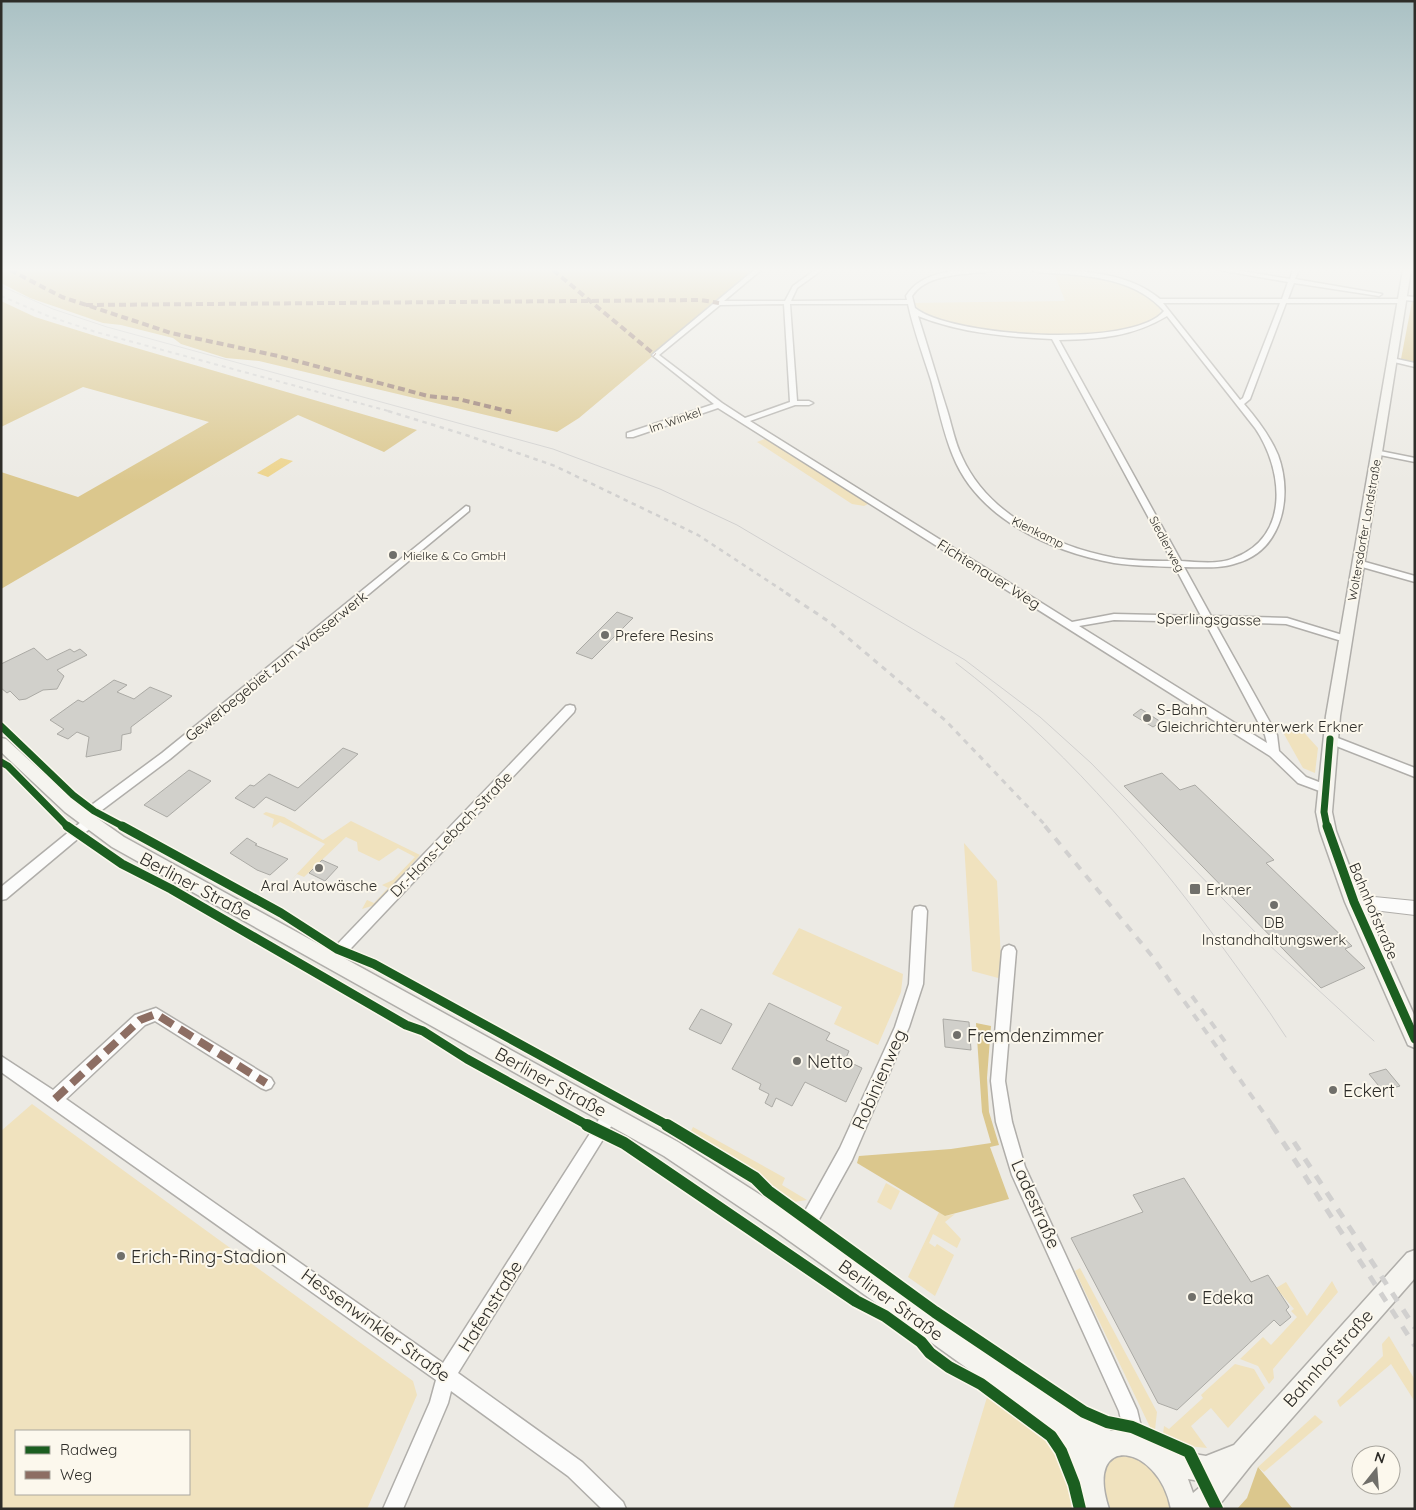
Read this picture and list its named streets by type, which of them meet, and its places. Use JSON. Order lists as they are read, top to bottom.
{
  "streets": {
    "main road": ["Woltersdorfer Landstraße", "Berliner Straße", "Bahnhofstraße"],
    "street": [
      "Im Winkel",
      "Kienkamp",
      "Siedlerweg",
      "Fichtenauer Weg",
      "Sperlingsgasse",
      "Gewerbegebiet zum Wasserwerk",
      "Dr.-Hans-Lebach-Straße",
      "Robinienweg",
      "Ladestraße",
      "Hafenstraße",
      "Hessenwinkler Straße"
    ]
  },
  "crossings": [
    ["Im Winkel", "Fichtenauer Weg"],
    ["Woltersdorfer Landstraße", "Fichtenauer Weg"],
    ["Woltersdorfer Landstraße", "Sperlingsgasse"],
    ["Woltersdorfer Landstraße", "Bahnhofstraße"],
    ["Kienkamp", "Siedlerweg"],
    ["Siedlerweg", "Fichtenauer Weg"],
    ["Siedlerweg", "Sperlingsgasse"],
    ["Fichtenauer Weg", "Sperlingsgasse"],
    ["Fichtenauer Weg", "Bahnhofstraße"],
    ["Gewerbegebiet zum Wasserwerk", "Berliner Straße"],
    ["Dr.-Hans-Lebach-Straße", "Berliner Straße"],
    ["Berliner Straße", "Robinienweg"],
    ["Berliner Straße", "Hafenstraße"],
    ["Hafenstraße", "Hessenwinkler Straße"]
  ],
  "places": {
    "other": [
      "Mielke & Co GmbH",
      "Prefere Resins",
      "S-Bahn Gleichrichterunterwerk Erkner",
      "Aral Autowäsche",
      "DB Instandhaltungswerk",
      "Fremdenzimmer",
      "Netto",
      "Eckert",
      "Erich-Ring-Stadion",
      "Edeka"
    ],
    "transit": ["Erkner"]
  },
  "legend": ["Radweg", "Weg"],
  "north": "top"
}
